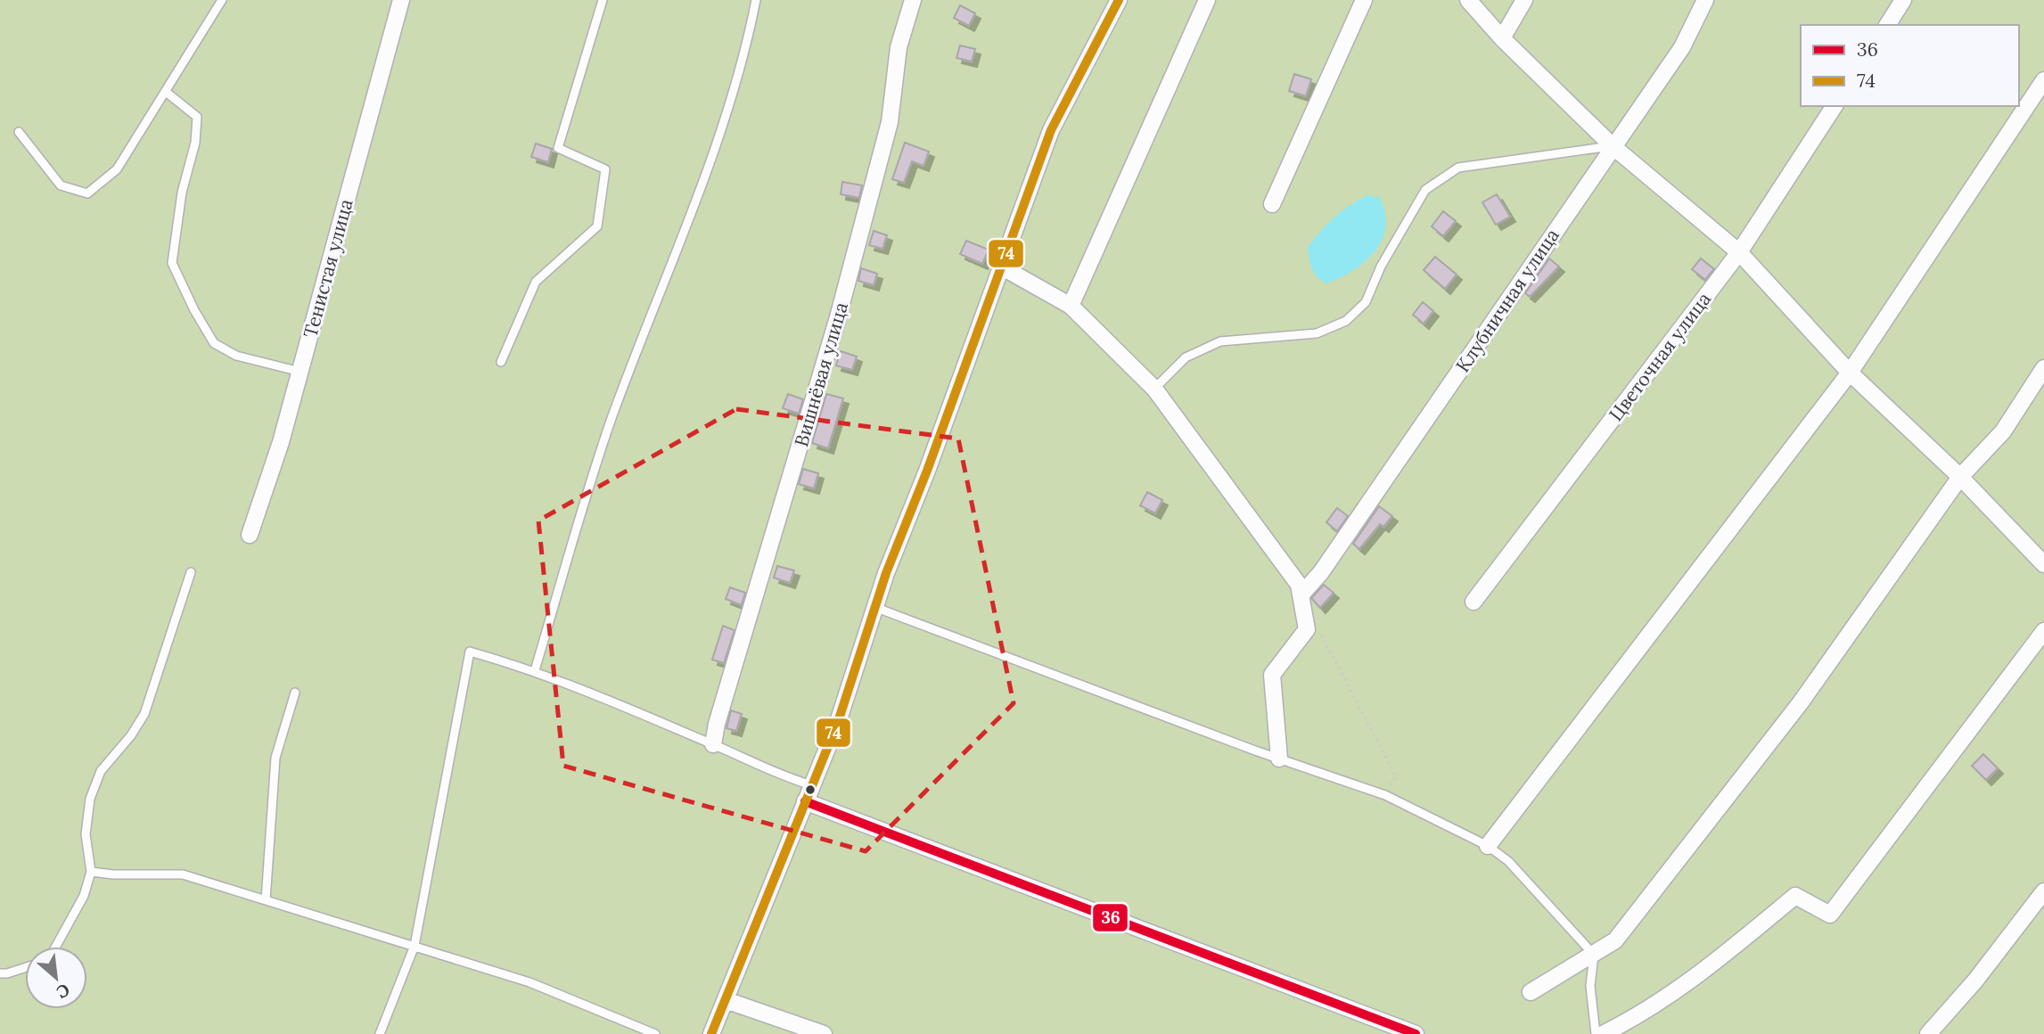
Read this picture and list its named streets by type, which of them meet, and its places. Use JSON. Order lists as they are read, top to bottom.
{
  "streets": {
    "street": [
      "Тенистая улица",
      "Клубничная улица",
      "Цветочная улица",
      "Вишнёвая улица"
    ]
  },
  "lines": ["transit line 74", "transit line 36"],
  "legend": ["36", "74"],
  "north": "bottom right"
}
